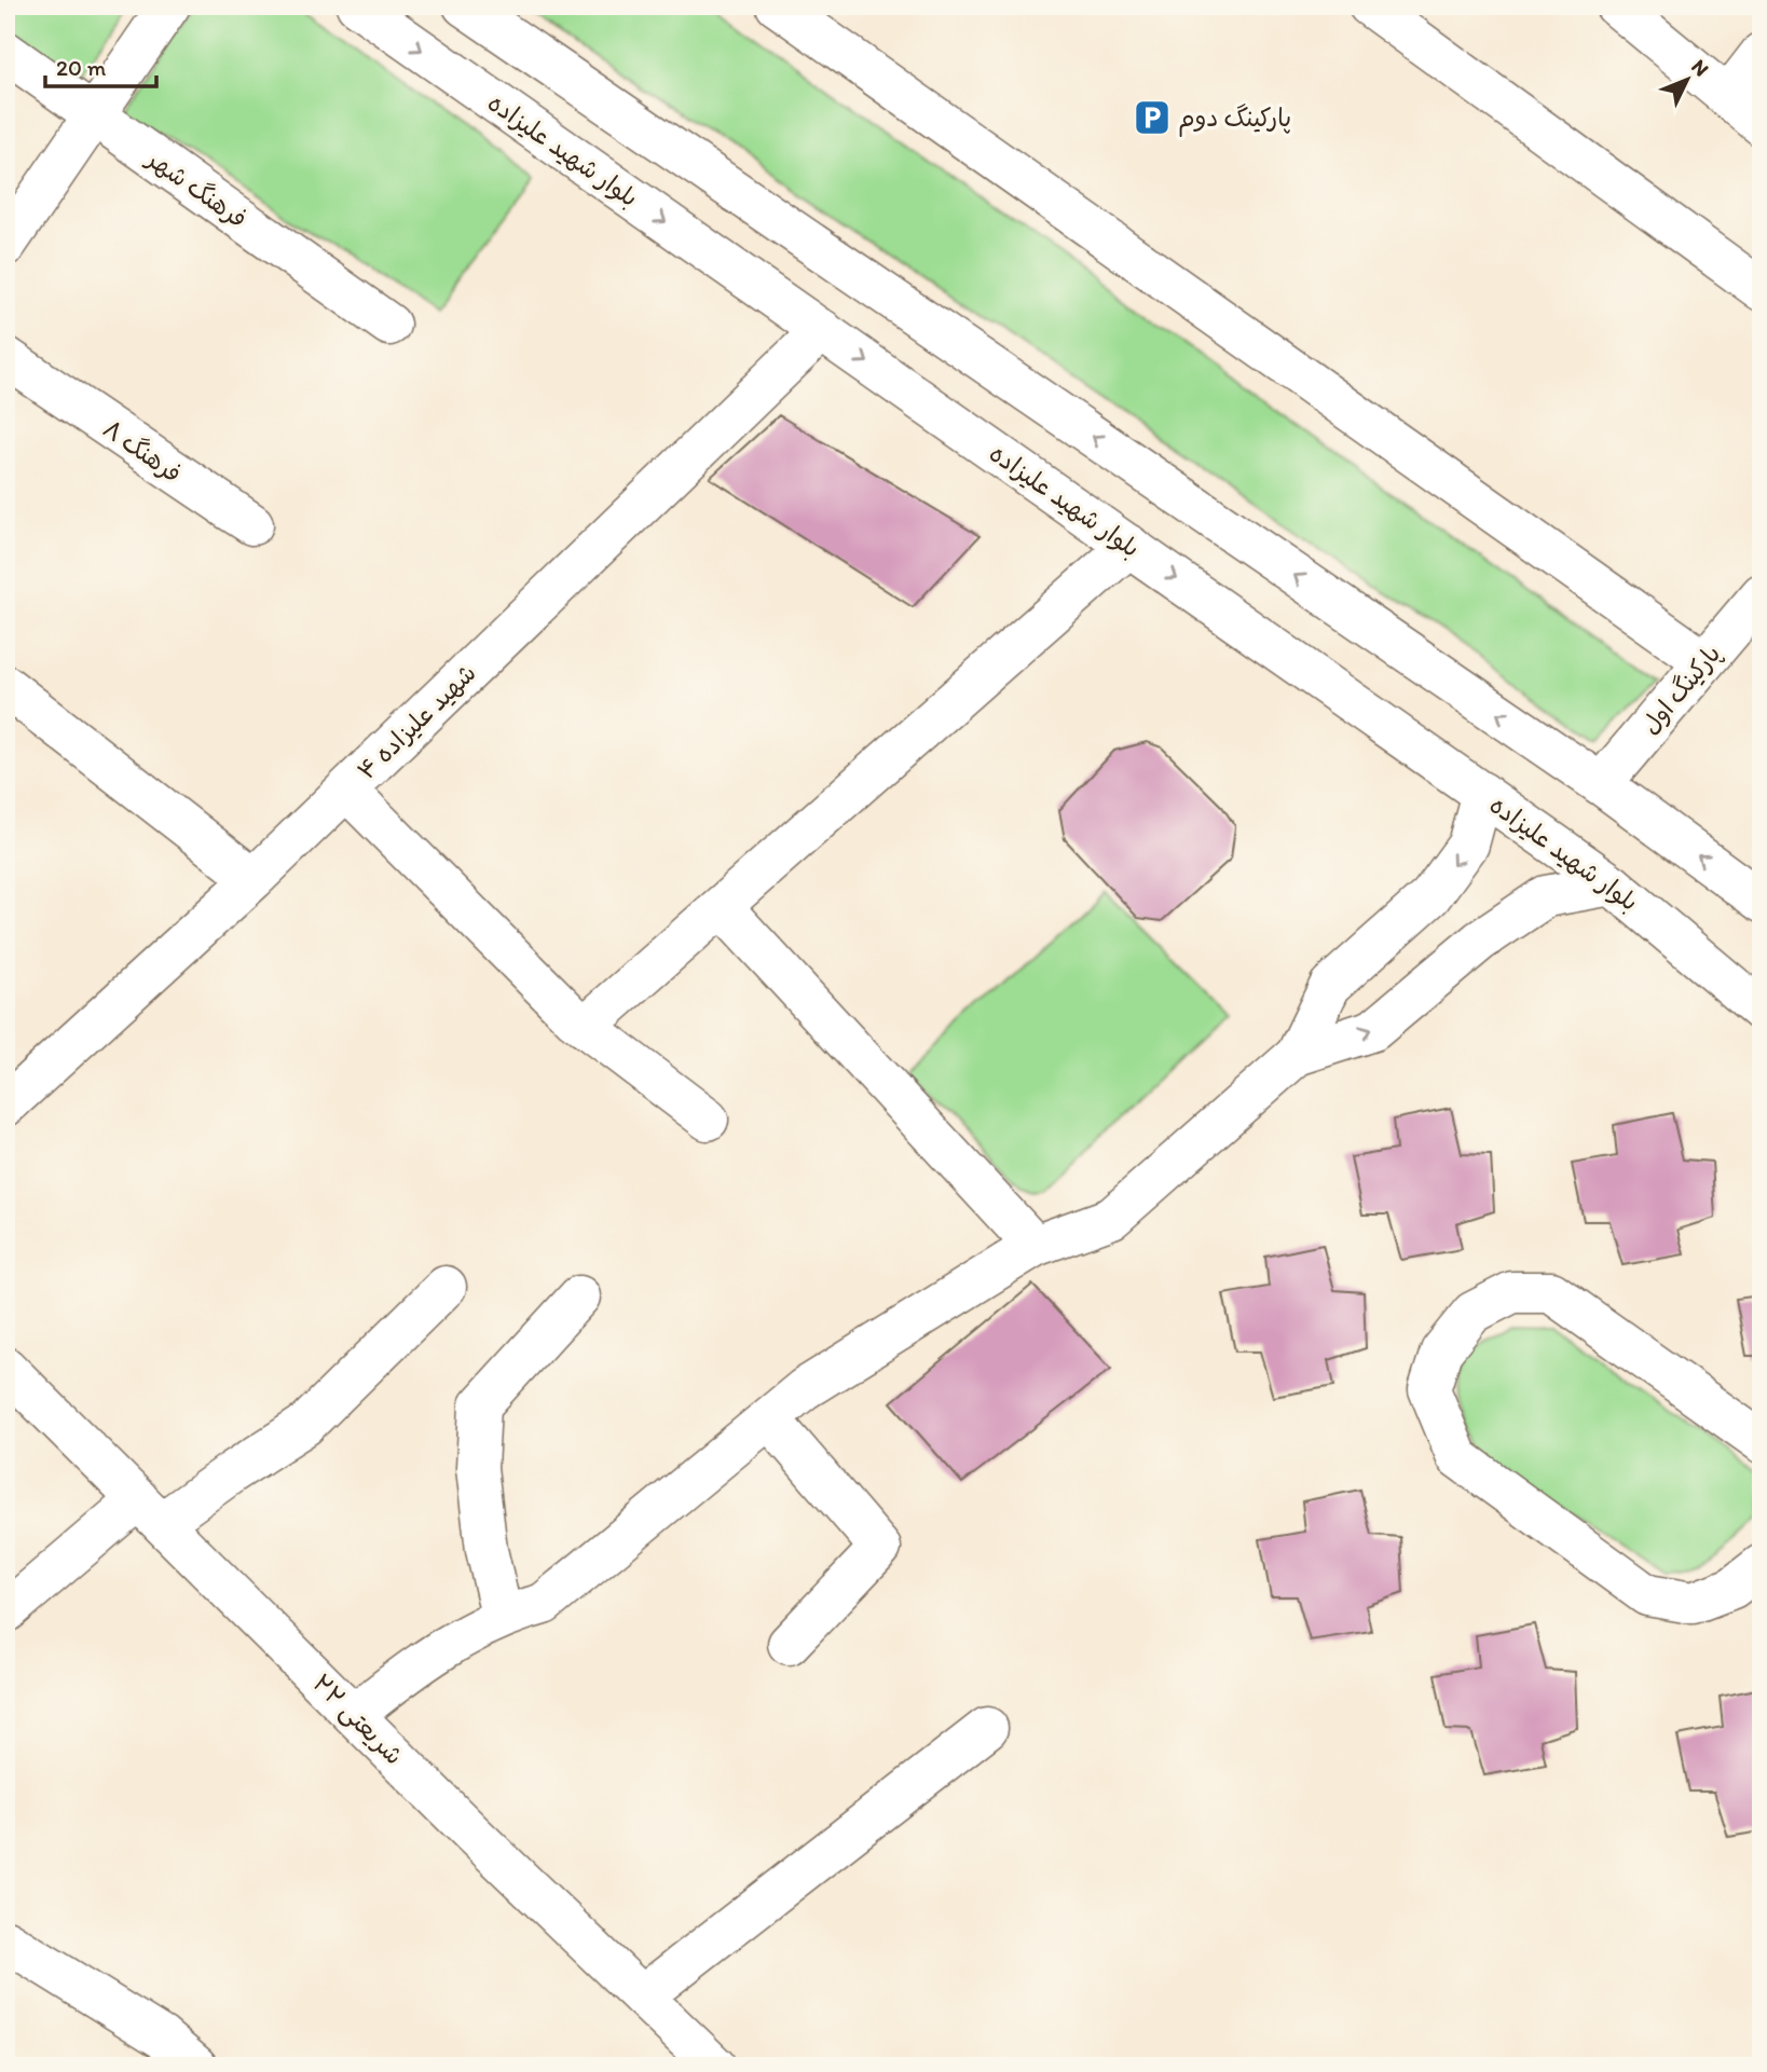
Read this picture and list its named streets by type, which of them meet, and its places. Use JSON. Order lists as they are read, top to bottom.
{
  "streets": {
    "street": [
      "بلوار شهید علیزاده",
      "فرهنگ شهر",
      "فرهنگ ۸",
      "پارکینگ اول",
      "شهید علیزاده ۴",
      "شریعتی ۲۲"
    ]
  },
  "crossings": [
    ["بلوار شهید علیزاده", "شهید علیزاده ۴"]
  ],
  "places": {
    "parking": ["پارکینگ دوم"]
  },
  "scale_bar": "20 m",
  "north": "top right"
}
